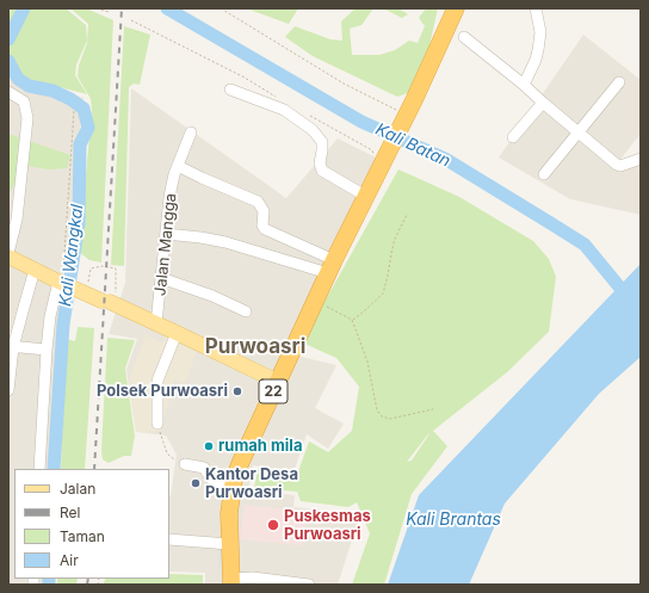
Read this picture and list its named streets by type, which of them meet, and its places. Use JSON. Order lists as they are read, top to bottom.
{
  "streets": {
    "highway": ["22"],
    "street": ["Jalan Mangga"]
  },
  "districts": ["Purwoasri"],
  "water": ["Kali Batan", "Kali Wangkal", "Kali Brantas"],
  "places": [
    "Polsek Purwoasri",
    "rumah mila",
    "Kantor Desa Purwoasri",
    "Puskesmas Purwoasri"
  ],
  "legend": [
    "Jalan",
    "Rel",
    "Taman",
    "Air"
  ]
}
